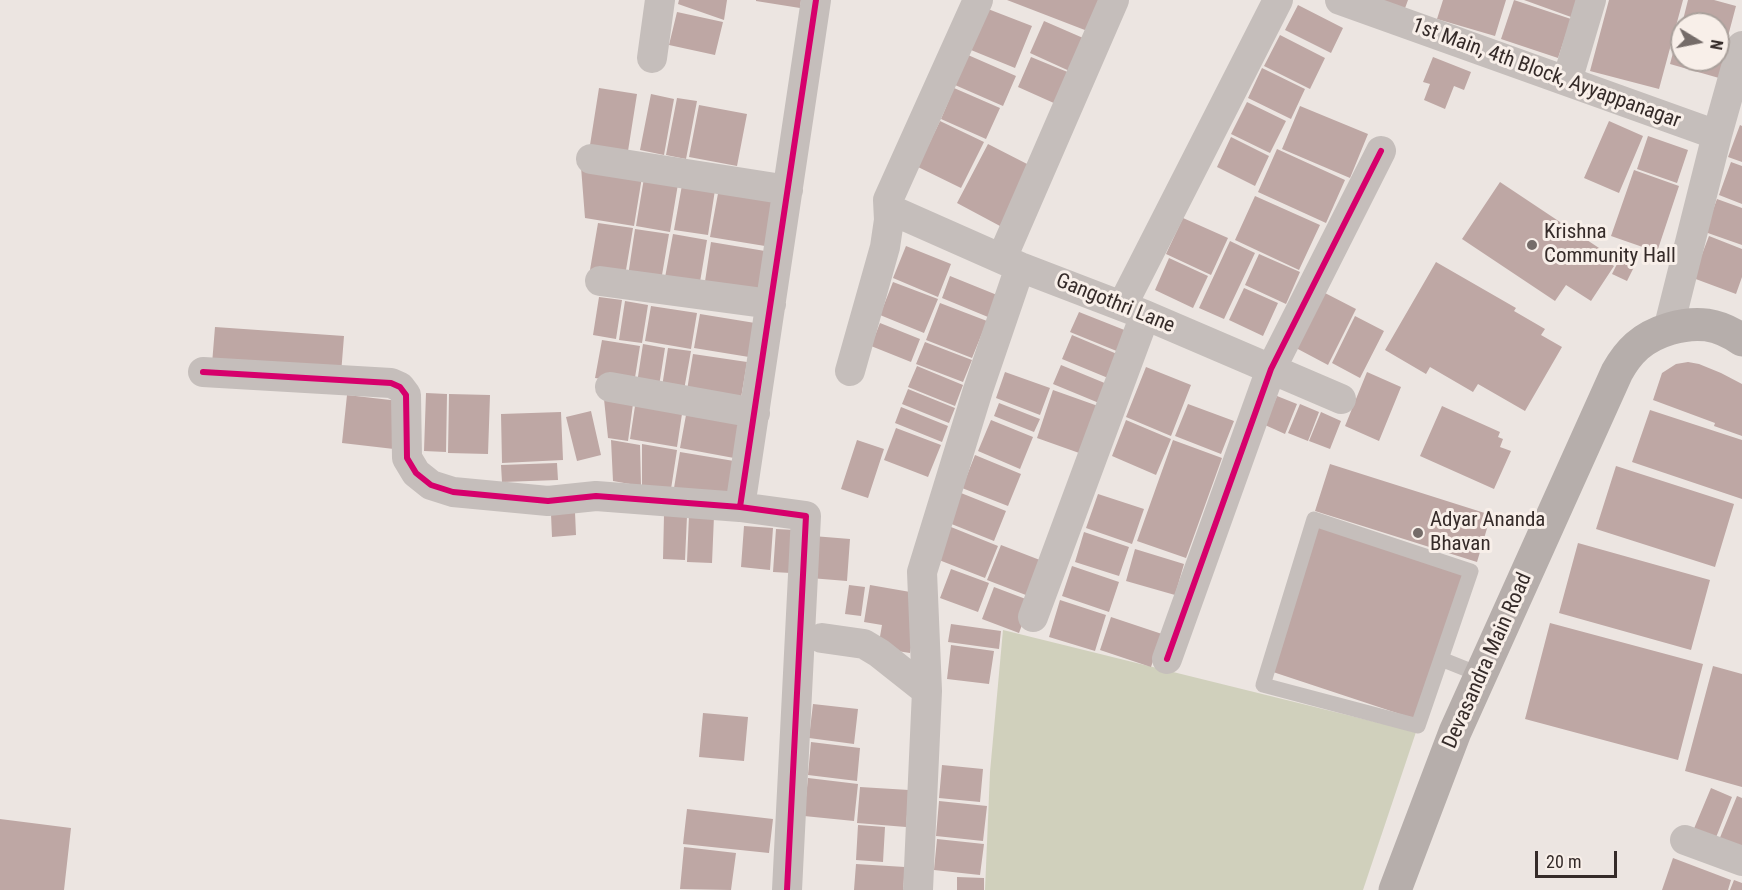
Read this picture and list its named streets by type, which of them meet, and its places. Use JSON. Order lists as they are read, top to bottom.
{
  "streets": {
    "main road": ["Devasandra Main Road"],
    "street": ["1st Main, 4th Block, Ayyappanagar", "Gangothri Lane"]
  },
  "places": ["Krishna Community Hall", "Adyar Ananda Bhavan"],
  "scale_bar": "20 m",
  "north": "right"
}
